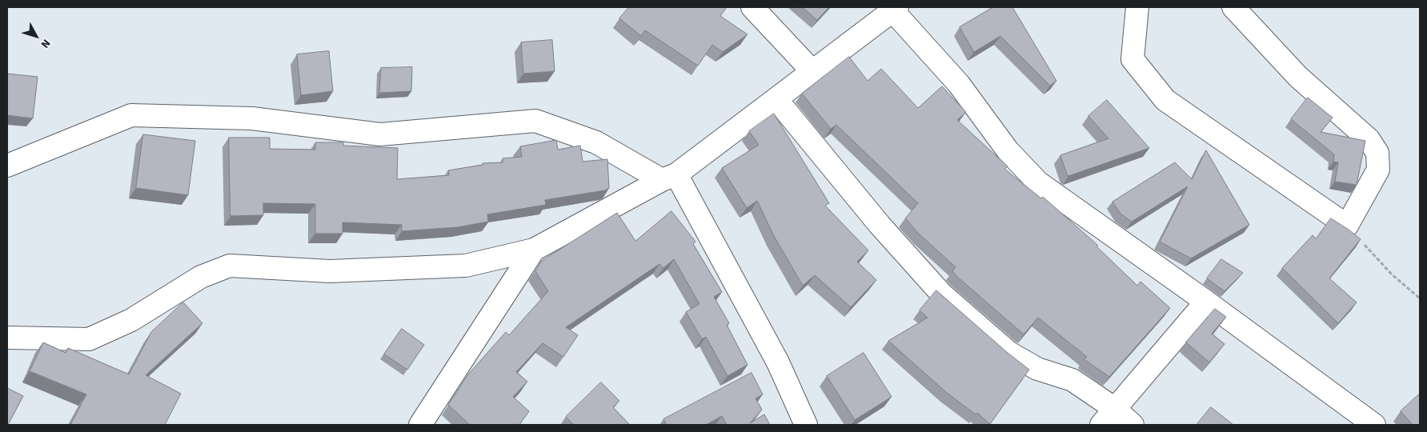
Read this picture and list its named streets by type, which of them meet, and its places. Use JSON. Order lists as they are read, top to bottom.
{
  "north": "bottom right"
}
